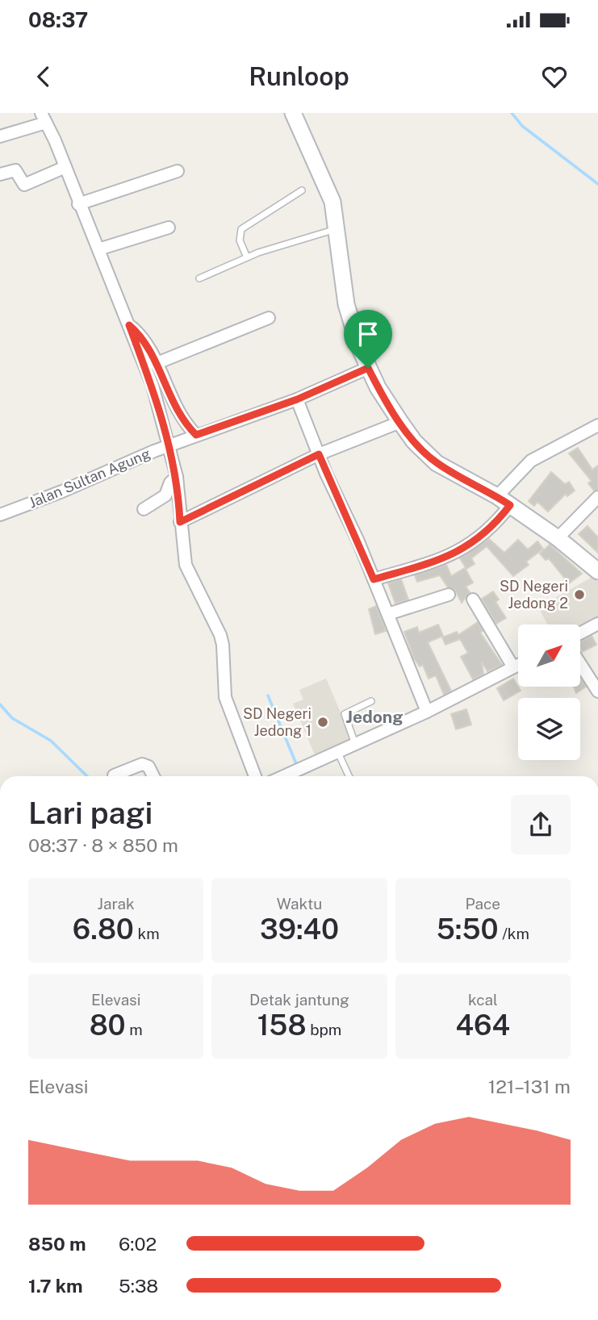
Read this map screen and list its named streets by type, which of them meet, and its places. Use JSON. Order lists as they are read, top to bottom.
{
  "streets": {
    "street": ["Jalan Sultan Agung"]
  },
  "districts": ["Jedong"],
  "places": ["SD Negeri Jedong 2", "SD Negeri Jedong 1"],
  "north": "top right",
  "page": {
    "status": "08:37",
    "header": "Runloop",
    "heading": ["Lari pagi", "08:37 · 8 × 850 m"],
    "stats": [
      ["Jarak", "6.80 km"],
      ["Waktu", "39:40"],
      ["Pace", "5:50 /km"],
      ["Elevasi", "80 m"],
      ["Detak jantung", "158 bpm"],
      ["kcal", "464"]
    ],
    "chart": ["Elevasi", "121–131 m"],
    "list": [
      {
        "name": "850 m",
        "note": "6:02"
      },
      {
        "name": "1.7 km",
        "note": "5:38"
      }
    ]
  }
}
